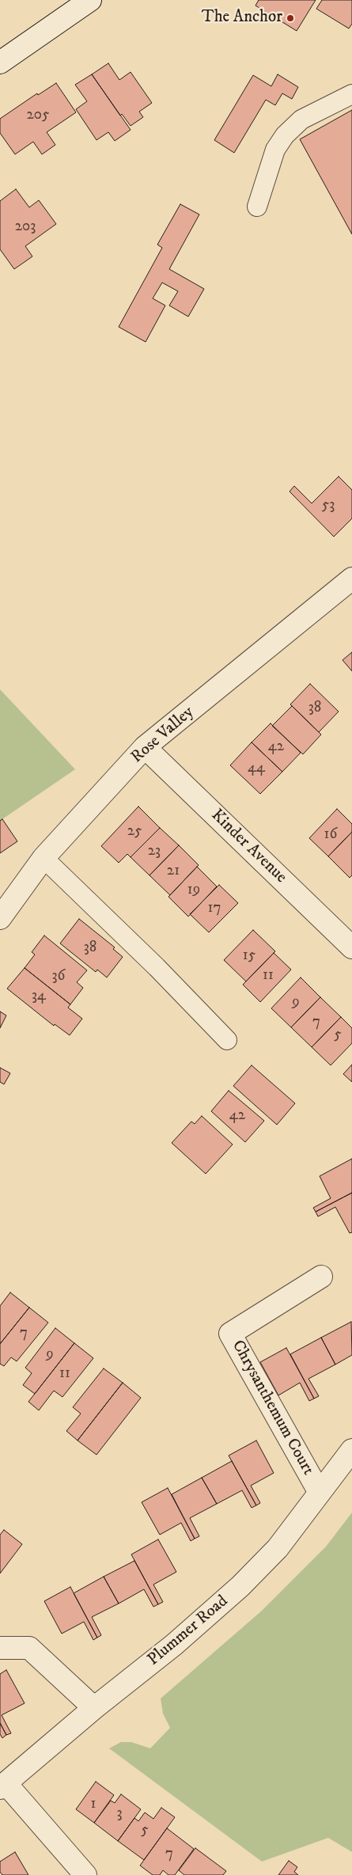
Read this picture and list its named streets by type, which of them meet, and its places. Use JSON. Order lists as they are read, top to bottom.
{
  "streets": {
    "street": [
      "Rose Valley",
      "Kinder Avenue",
      "Chrysanthemum Court",
      "Plummer Road"
    ]
  },
  "crossings": [
    ["Rose Valley", "Kinder Avenue"],
    ["Chrysanthemum Court", "Plummer Road"]
  ],
  "places": ["The Anchor"],
  "house_numbers": [
    "205",
    "203",
    "53",
    "38",
    "42",
    "44",
    "25",
    "16",
    "23",
    "21",
    "19",
    "17",
    "38",
    "15",
    "11",
    "36",
    "34",
    "9",
    "7",
    "5",
    "42",
    "7",
    "9",
    "11",
    "1",
    "3",
    "5",
    "7"
  ]
}
